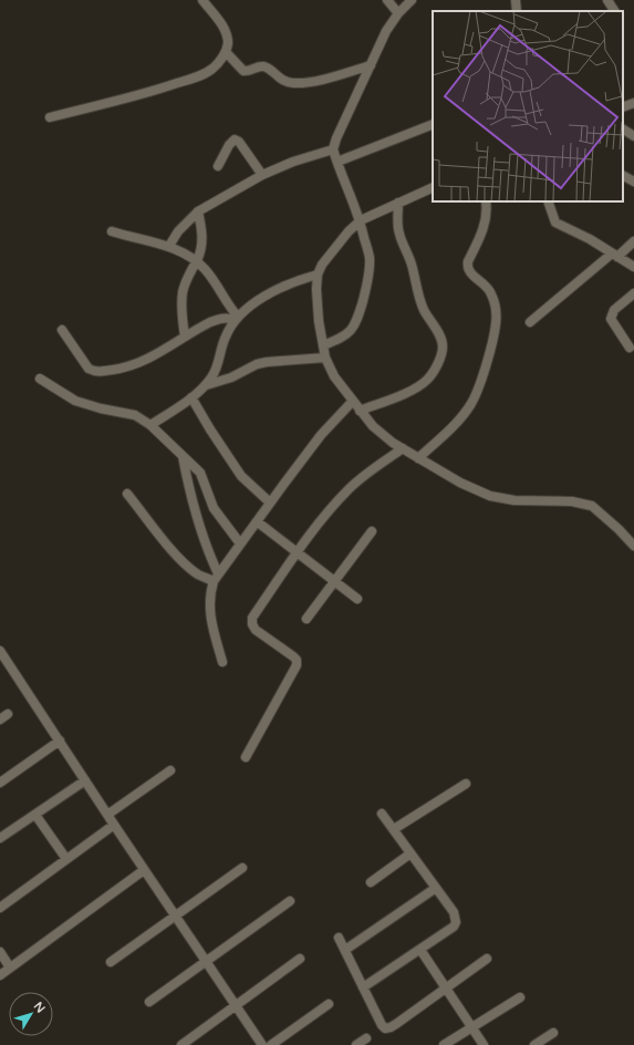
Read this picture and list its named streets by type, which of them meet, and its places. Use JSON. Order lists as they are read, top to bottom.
{
  "north": "top right"
}
